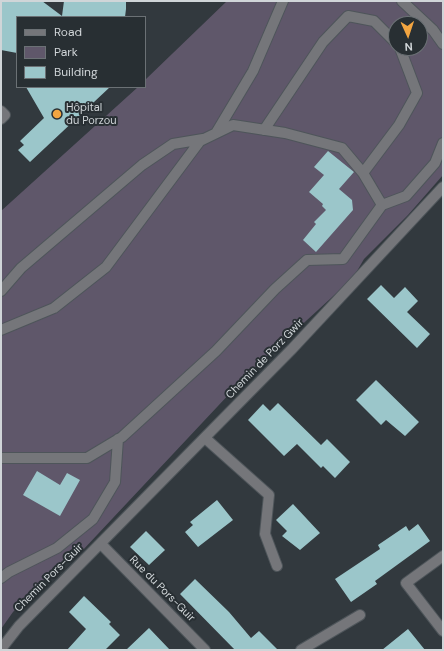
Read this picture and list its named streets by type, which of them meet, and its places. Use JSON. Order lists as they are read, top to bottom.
{
  "streets": {
    "street": ["Chemin de Porz Gwir", "Chemin Pors-Guir", "Rue du Pors-Guir"]
  },
  "crossings": [
    ["Chemin de Porz Gwir", "Chemin Pors-Guir"],
    ["Chemin de Porz Gwir", "Rue du Pors-Guir"],
    ["Chemin Pors-Guir", "Rue du Pors-Guir"]
  ],
  "places": ["Hôpital du Porzou"],
  "legend": ["Road", "Park", "Building"],
  "north": "bottom"
}
